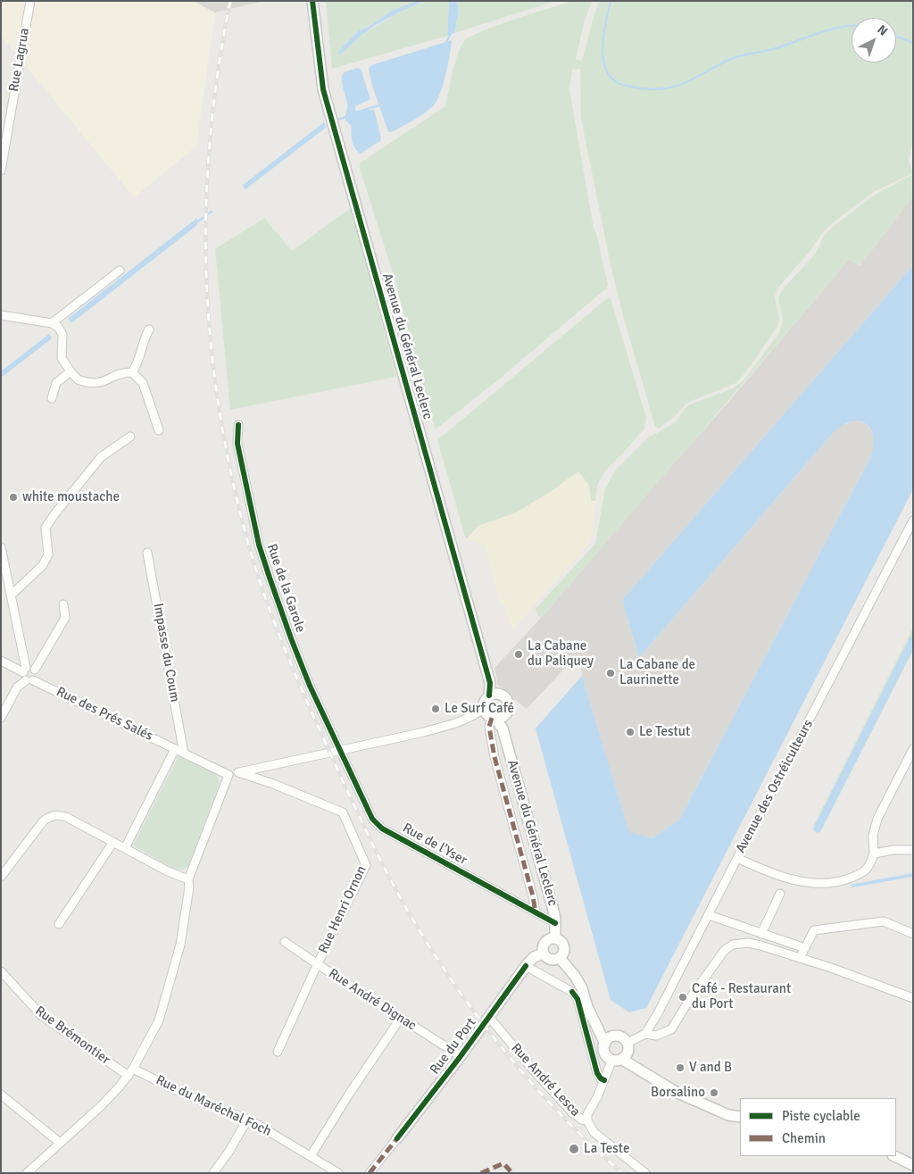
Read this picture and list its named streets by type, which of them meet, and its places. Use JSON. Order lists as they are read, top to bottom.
{
  "streets": {
    "main road": ["Avenue du Général Leclerc", "Rue du Port"],
    "street": [
      "Rue Lagrua",
      "Rue de la Garole",
      "Impasse du Coum",
      "Rue des Prés Salés",
      "Avenue des Ostréiculteurs",
      "Rue de l'Yser",
      "Rue Henri Ornon",
      "Rue André Dignac",
      "Rue Brémontier",
      "Rue André Lesca",
      "Rue du Maréchal Foch"
    ]
  },
  "crossings": [
    ["Avenue du Général Leclerc", "Rue de l'Yser"],
    ["Avenue du Général Leclerc", "Rue du Port"],
    ["Rue de la Garole", "Rue de l'Yser"],
    ["Impasse du Coum", "Rue des Prés Salés"],
    ["Rue Henri Ornon", "Rue André Dignac"],
    ["Rue André Dignac", "Rue du Port"],
    ["Rue Brémontier", "Rue du Maréchal Foch"],
    ["Rue du Port", "Rue André Lesca"]
  ],
  "places": [
    "white moustache",
    "La Cabane du Paliquey",
    "La Cabane de Laurinette",
    "Le Surf Café",
    "Le Testut",
    "Café - Restaurant du Port",
    "V and B",
    "Borsalino",
    "La Teste"
  ],
  "legend": ["Piste cyclable", "Chemin"],
  "north": "top right"
}
